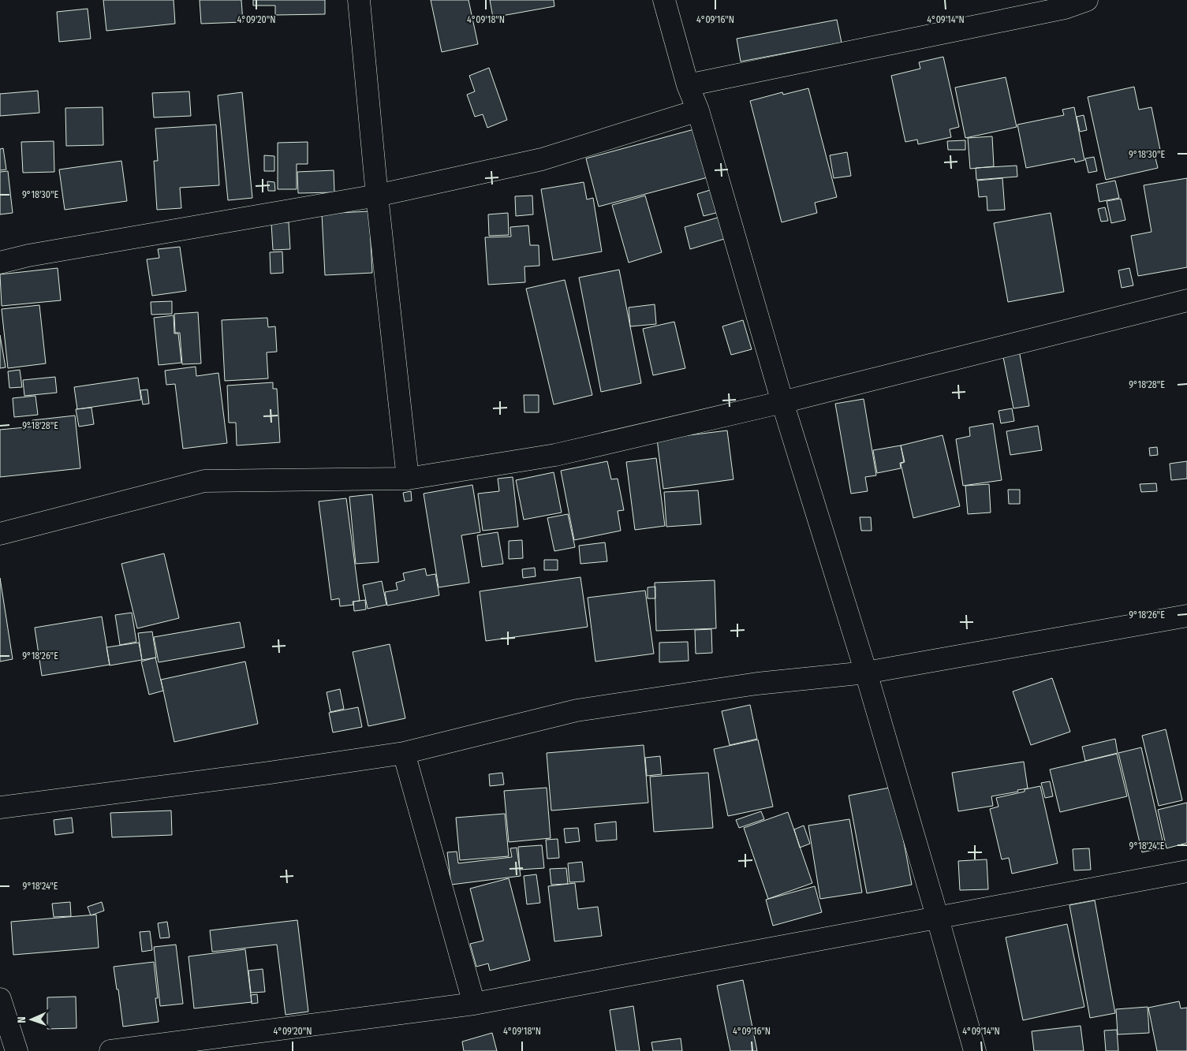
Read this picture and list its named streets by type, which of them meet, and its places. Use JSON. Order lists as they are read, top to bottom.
{
  "north": "left",
  "coordinates": [
    "4°09'20\"N",
    "4°09'18\"N",
    "4°09'16\"N",
    "4°09'14\"N",
    "9°18'30\"E",
    "9°18'28\"E",
    "9°18'26\"E",
    "9°18'24\"E"
  ]
}
